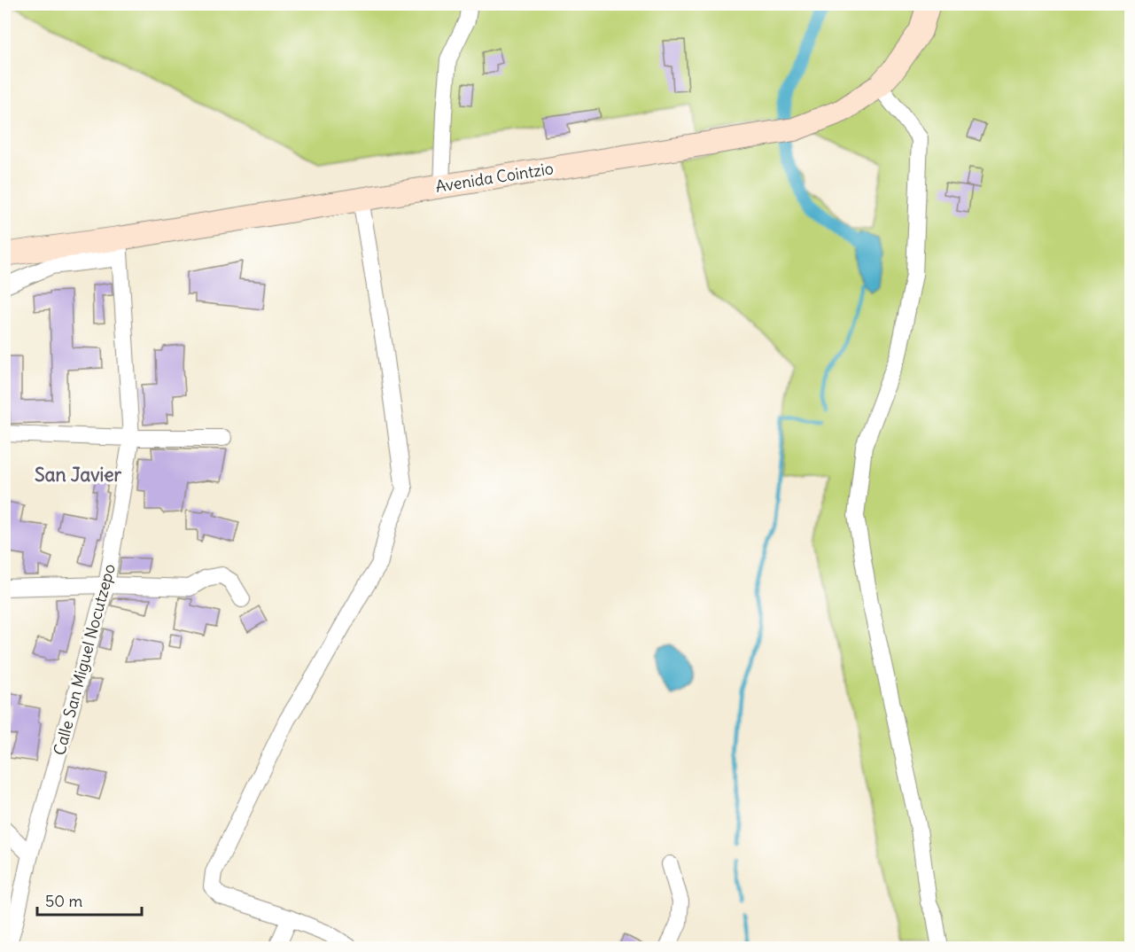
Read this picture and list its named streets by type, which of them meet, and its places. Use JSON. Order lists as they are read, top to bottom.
{
  "streets": {
    "main road": ["Avenida Cointzio"],
    "street": ["Calle San Miguel Nocutzepo"]
  },
  "crossings": [
    ["Avenida Cointzio", "Calle San Miguel Nocutzepo"]
  ],
  "districts": ["San Javier"],
  "scale_bar": "50 m"
}
